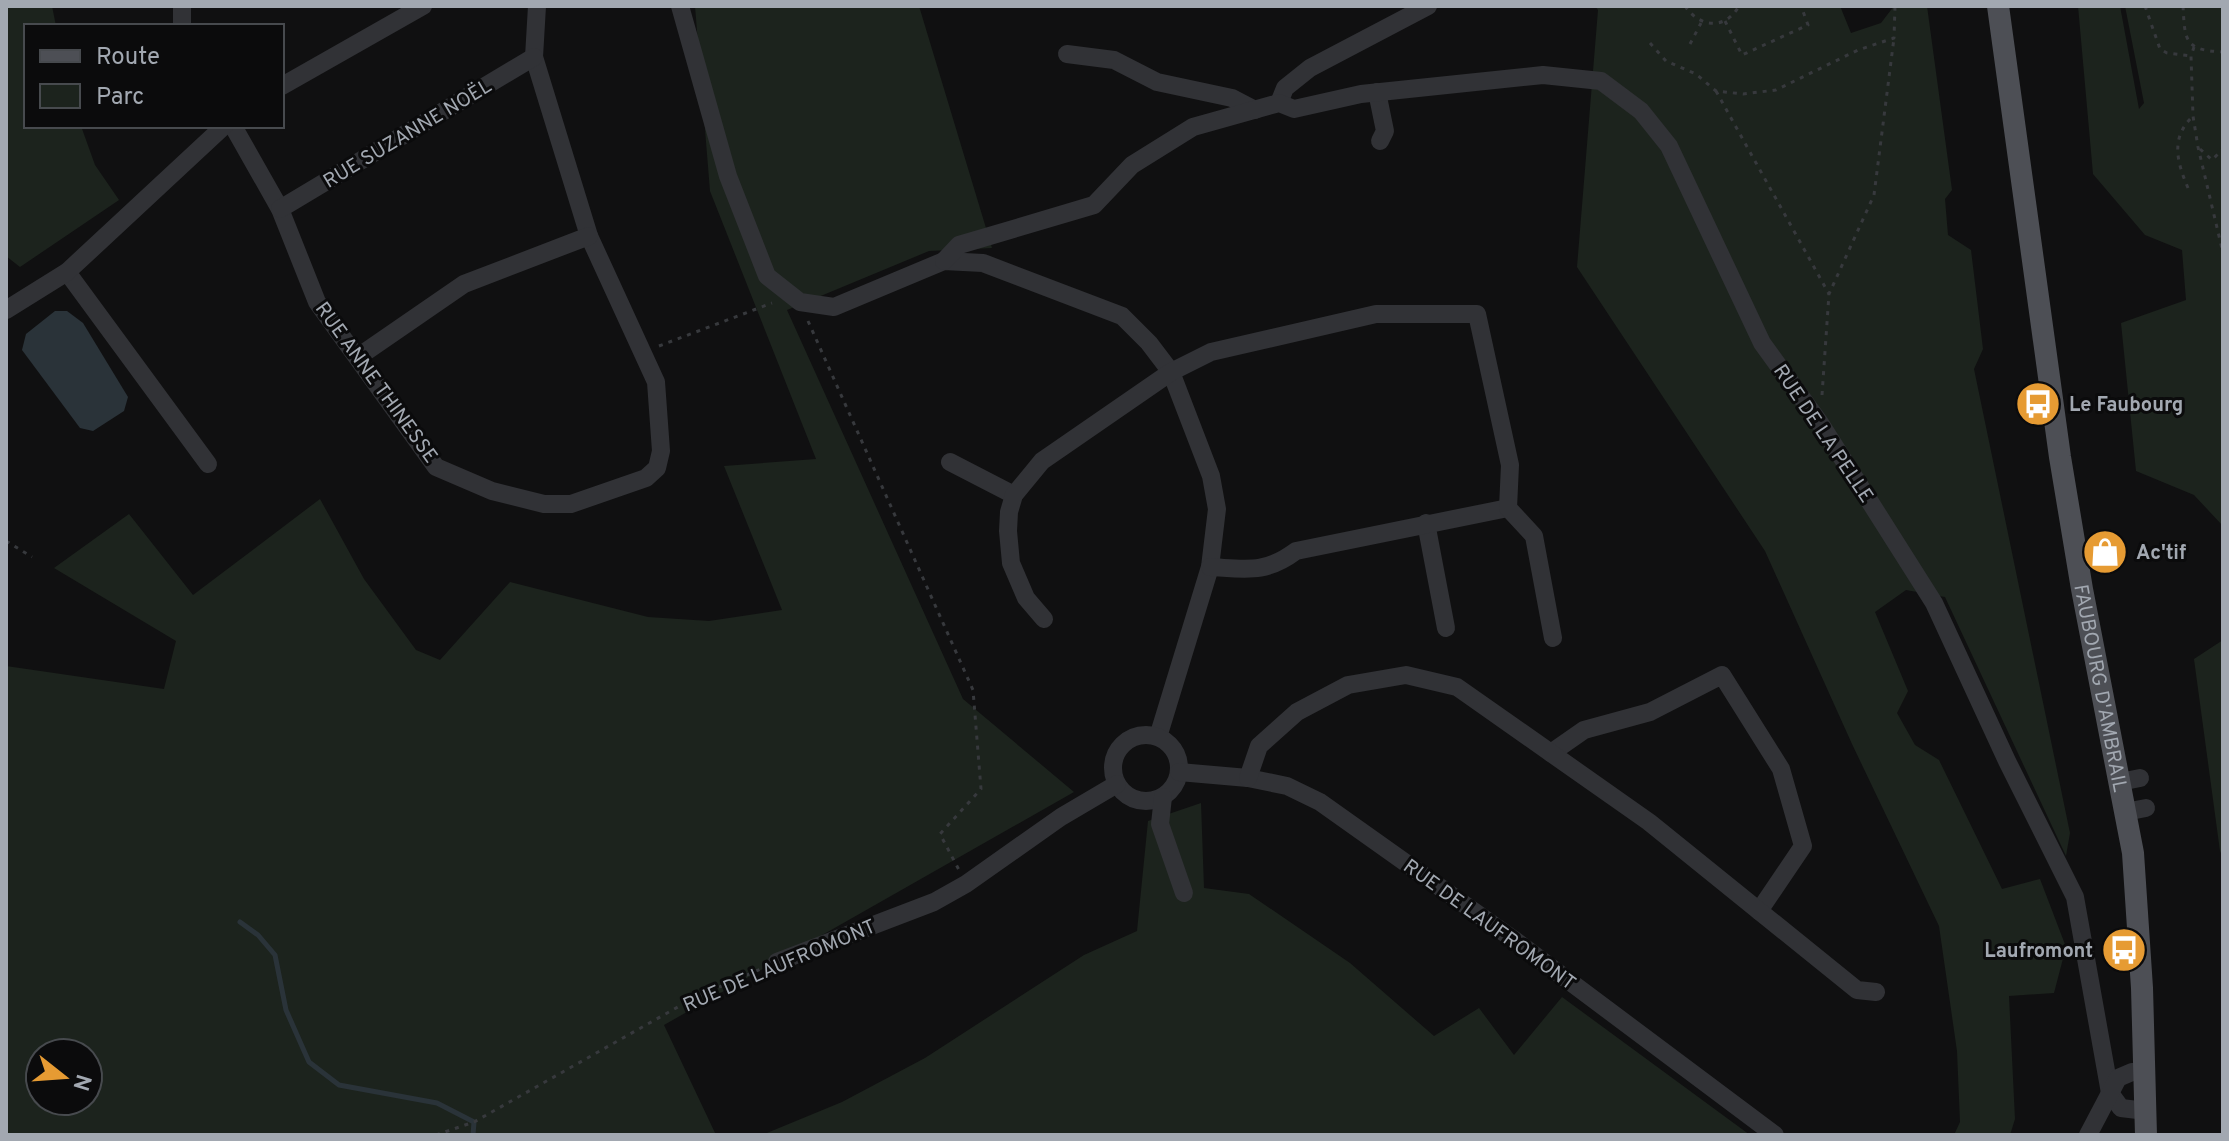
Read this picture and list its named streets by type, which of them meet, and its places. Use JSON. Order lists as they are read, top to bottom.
{
  "streets": {
    "main road": ["FAUBOURG D'AMBRAIL"],
    "street": [
      "RUE SUZANNE NOËL",
      "RUE ANNE THINESSE",
      "RUE DE LA PELLE",
      "RUE DE LAUFROMONT"
    ]
  },
  "crossings": [
    ["RUE SUZANNE NOËL", "RUE ANNE THINESSE"]
  ],
  "places": {
    "bus stop": ["Le Faubourg", "Laufromont"],
    "shop": ["Ac'tif"]
  },
  "legend": ["Route", "Parc"],
  "north": "right"
}
